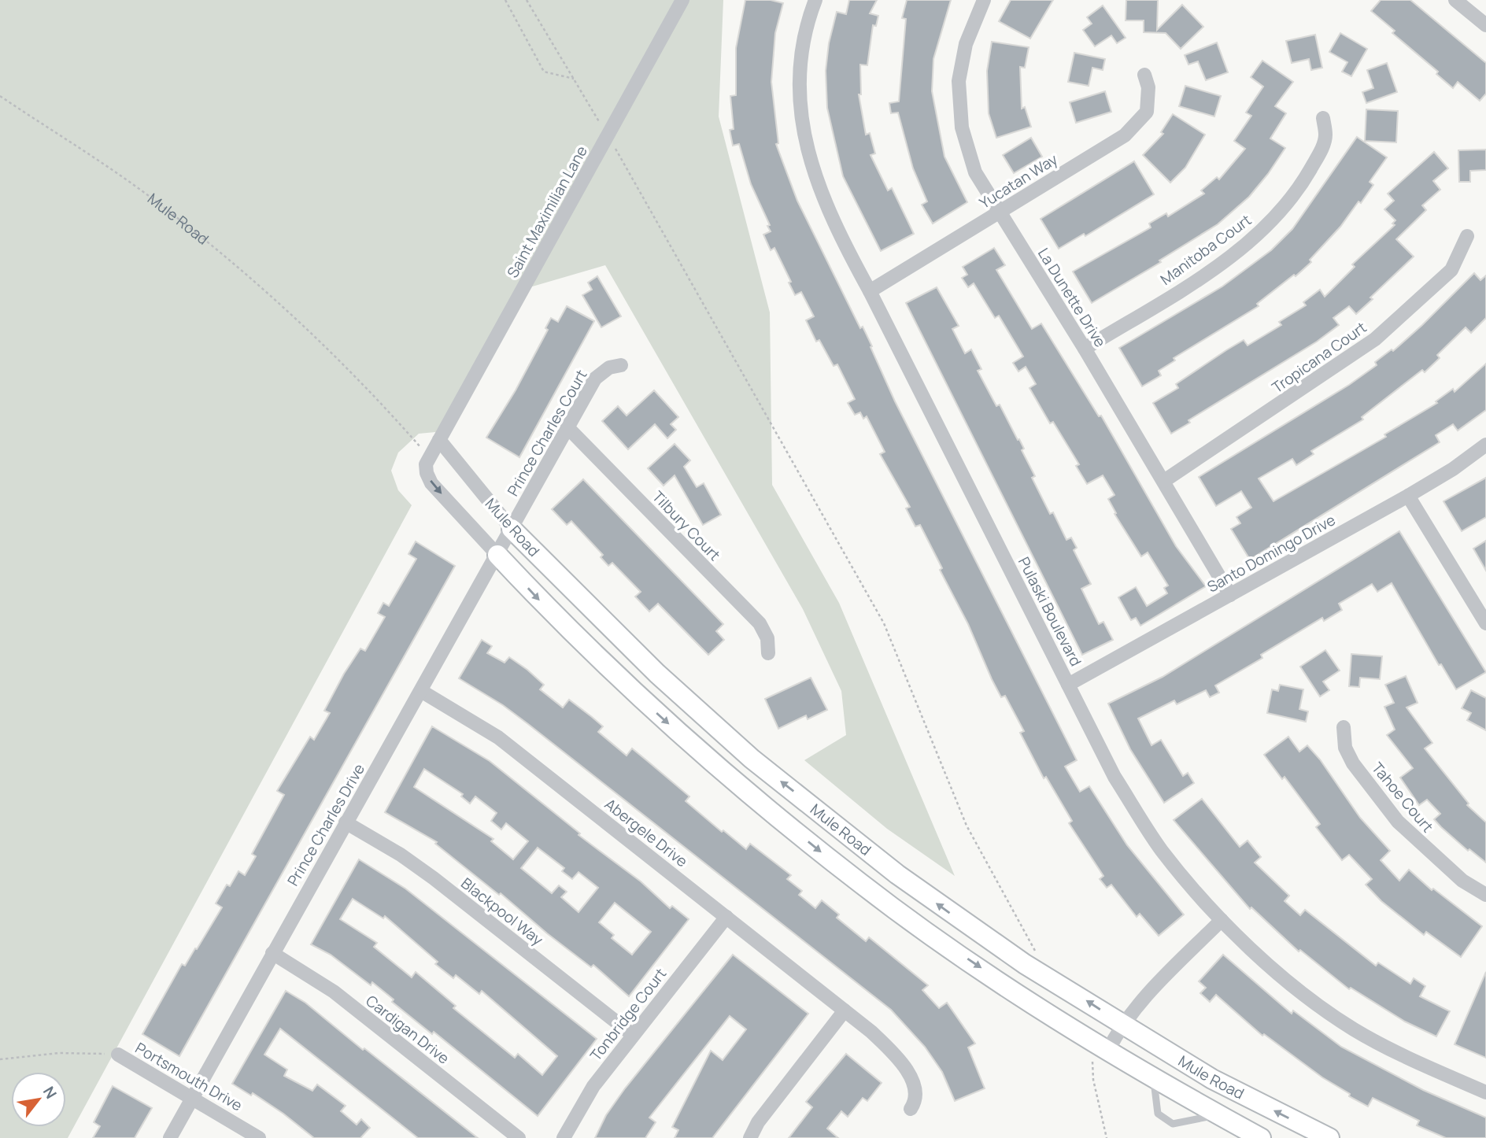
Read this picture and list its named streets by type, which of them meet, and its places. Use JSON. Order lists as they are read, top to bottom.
{
  "streets": {
    "main road": ["Mule Road"],
    "street": [
      "Yucatan Way",
      "Saint Maximilian Lane",
      "Manitoba Court",
      "La Dunette Drive",
      "Tropicana Court",
      "Prince Charles Court",
      "Tilbury Court",
      "Santo Domingo Drive",
      "Pulaski Boulevard",
      "Tahoe Court",
      "Prince Charles Drive",
      "Abergele Drive",
      "Blackpool Way",
      "Tonbridge Court",
      "Cardigan Drive",
      "Portsmouth Drive"
    ]
  },
  "crossings": [
    ["Yucatan Way", "La Dunette Drive"],
    ["Yucatan Way", "Pulaski Boulevard"],
    ["Saint Maximilian Lane", "Mule Road"],
    ["Mule Road", "Prince Charles Court"],
    ["Mule Road", "Prince Charles Drive"],
    ["Manitoba Court", "La Dunette Drive"],
    ["La Dunette Drive", "Tropicana Court"],
    ["La Dunette Drive", "Santo Domingo Drive"],
    ["Prince Charles Court", "Tilbury Court"],
    ["Prince Charles Court", "Prince Charles Drive"],
    ["Santo Domingo Drive", "Pulaski Boulevard"],
    ["Prince Charles Drive", "Abergele Drive"],
    ["Prince Charles Drive", "Blackpool Way"],
    ["Prince Charles Drive", "Cardigan Drive"],
    ["Prince Charles Drive", "Portsmouth Drive"],
    ["Abergele Drive", "Tonbridge Court"],
    ["Blackpool Way", "Tonbridge Court"]
  ],
  "north": "top right"
}
